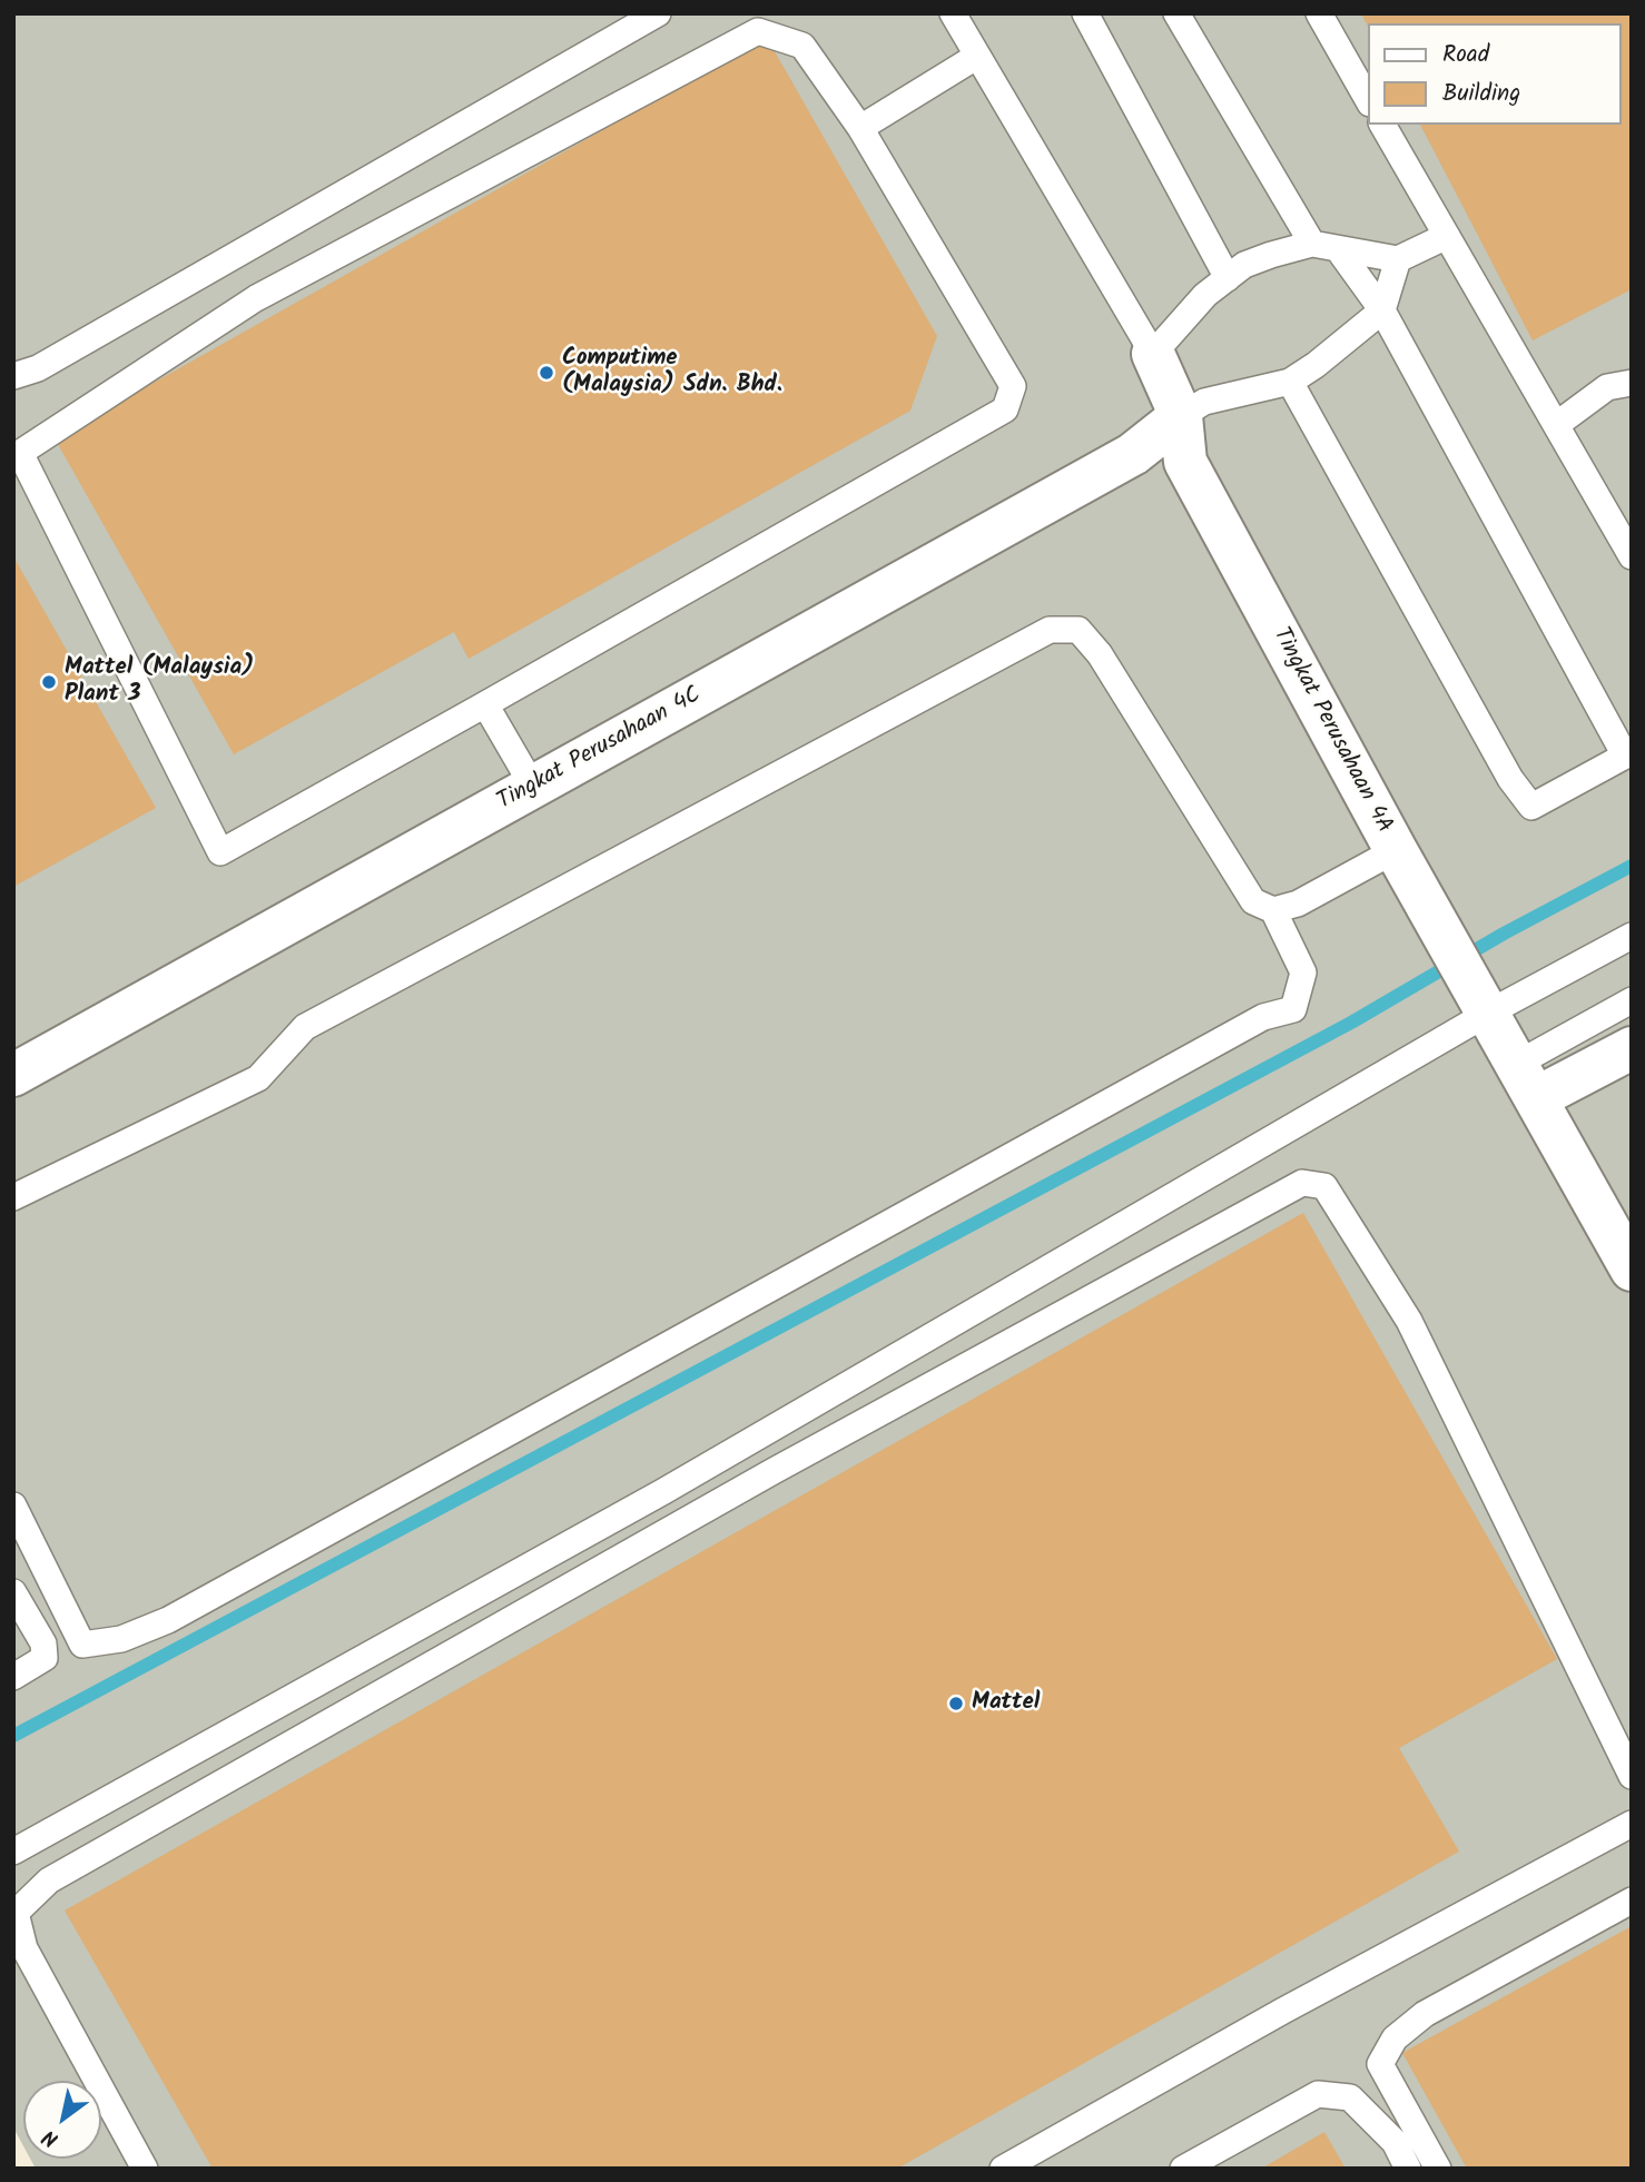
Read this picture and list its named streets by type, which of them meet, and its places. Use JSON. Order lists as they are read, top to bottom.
{
  "streets": {
    "street": ["Tingkat Perusahaan 4A", "Tingkat Perusahaan 4C"]
  },
  "crossings": [
    ["Tingkat Perusahaan 4A", "Tingkat Perusahaan 4C"]
  ],
  "places": ["Computime (Malaysia) Sdn. Bhd.", "Mattel (Malaysia) Plant 3", "Mattel"],
  "legend": ["Road", "Building"],
  "north": "bottom left"
}
